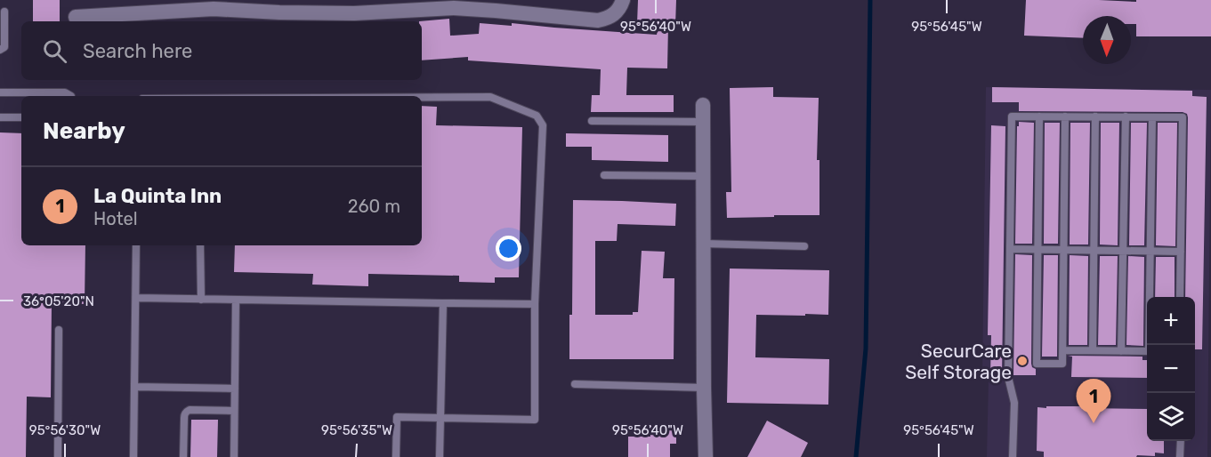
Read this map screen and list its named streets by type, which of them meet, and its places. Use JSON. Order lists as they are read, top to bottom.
{
  "places": ["SecurCare Self Storage"],
  "north": "bottom",
  "page": {
    "search": "Search here",
    "heading": "Nearby",
    "list": [
      {
        "mark": "1",
        "name": "La Quinta Inn",
        "note": "Hotel",
        "value": "260 m"
      }
    ],
    "map_buttons": ["+", "−"],
    "pins": "1"
  },
  "coordinates": [
    "95°56'40\"W",
    "95°56'45\"W",
    "36°05'20\"N",
    "95°56'30\"W",
    "95°56'35\"W"
  ]
}
